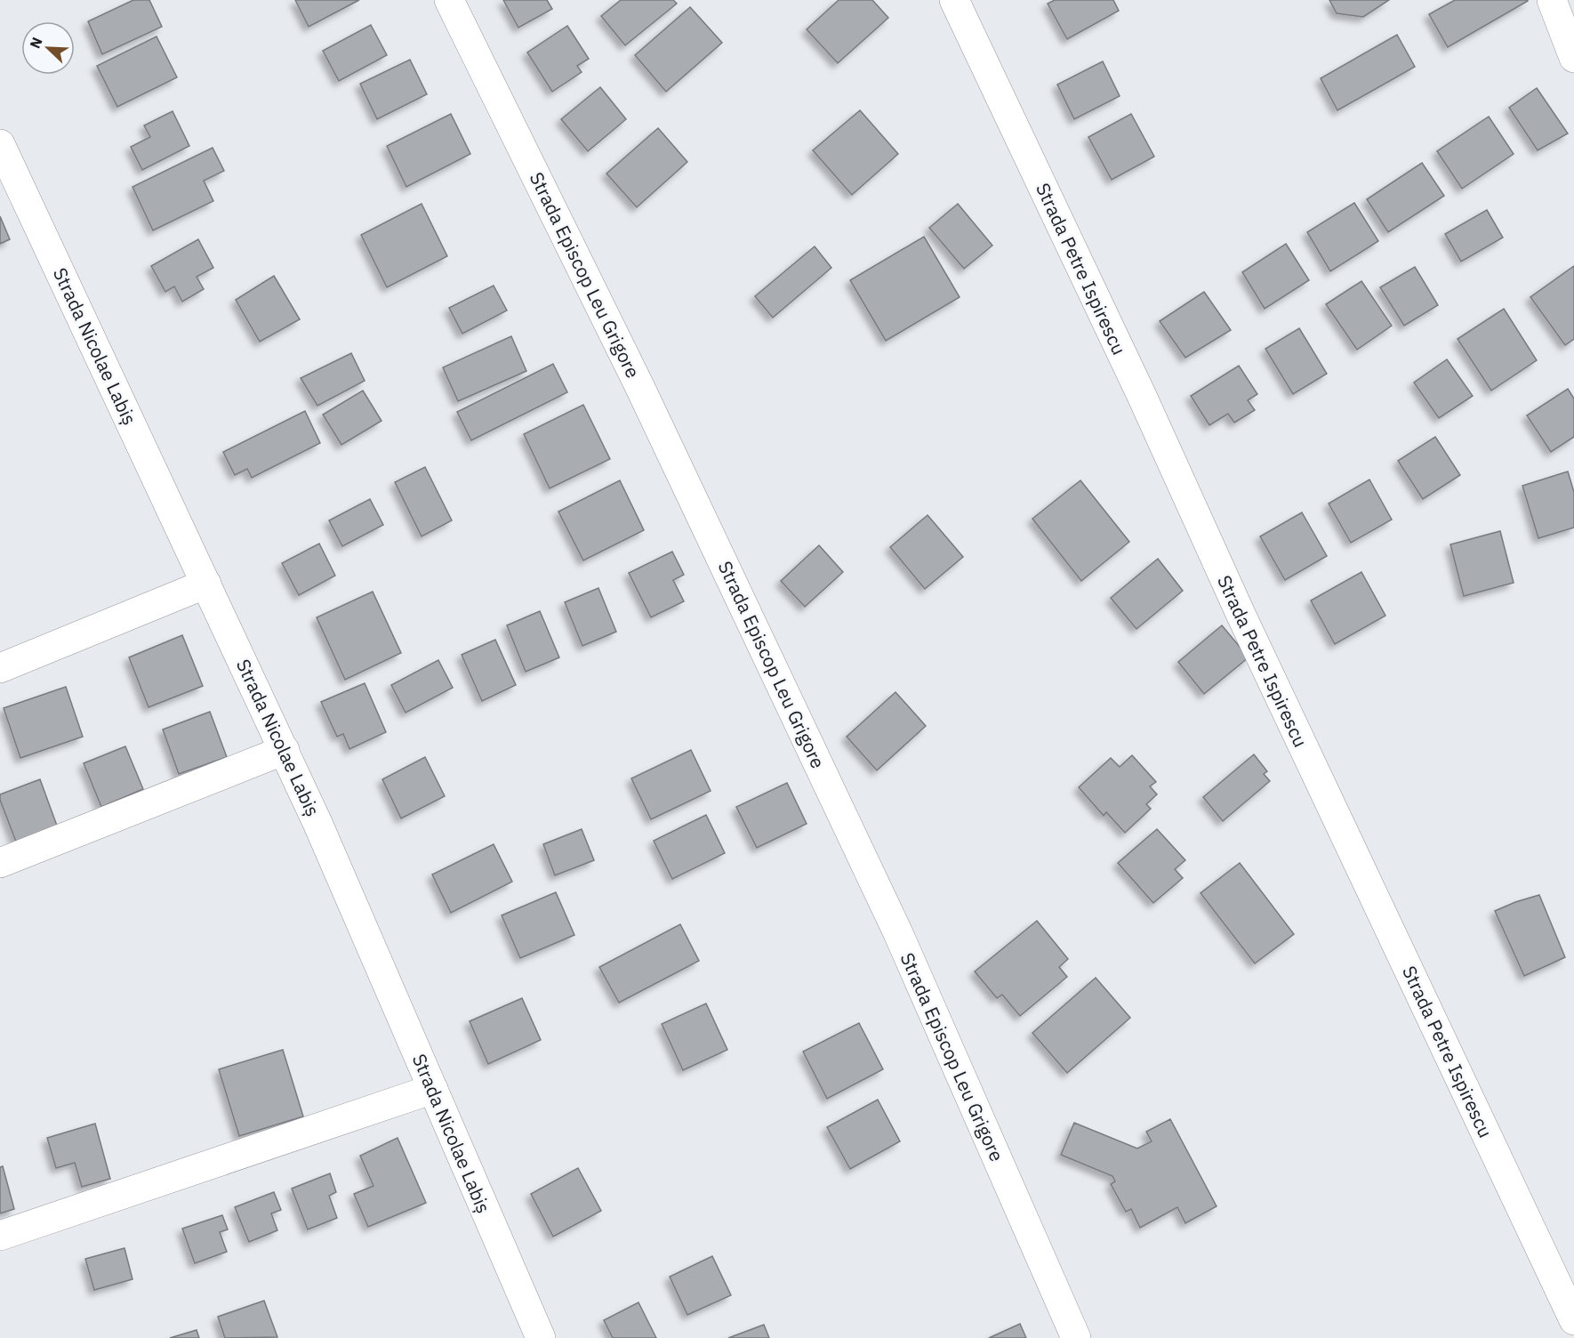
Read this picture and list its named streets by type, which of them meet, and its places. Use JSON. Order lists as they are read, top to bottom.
{
  "streets": {
    "street": ["Strada Petre Ispirescu", "Strada Episcop Leu Grigore", "Strada Nicolae Labiș"]
  },
  "north": "top left"
}
